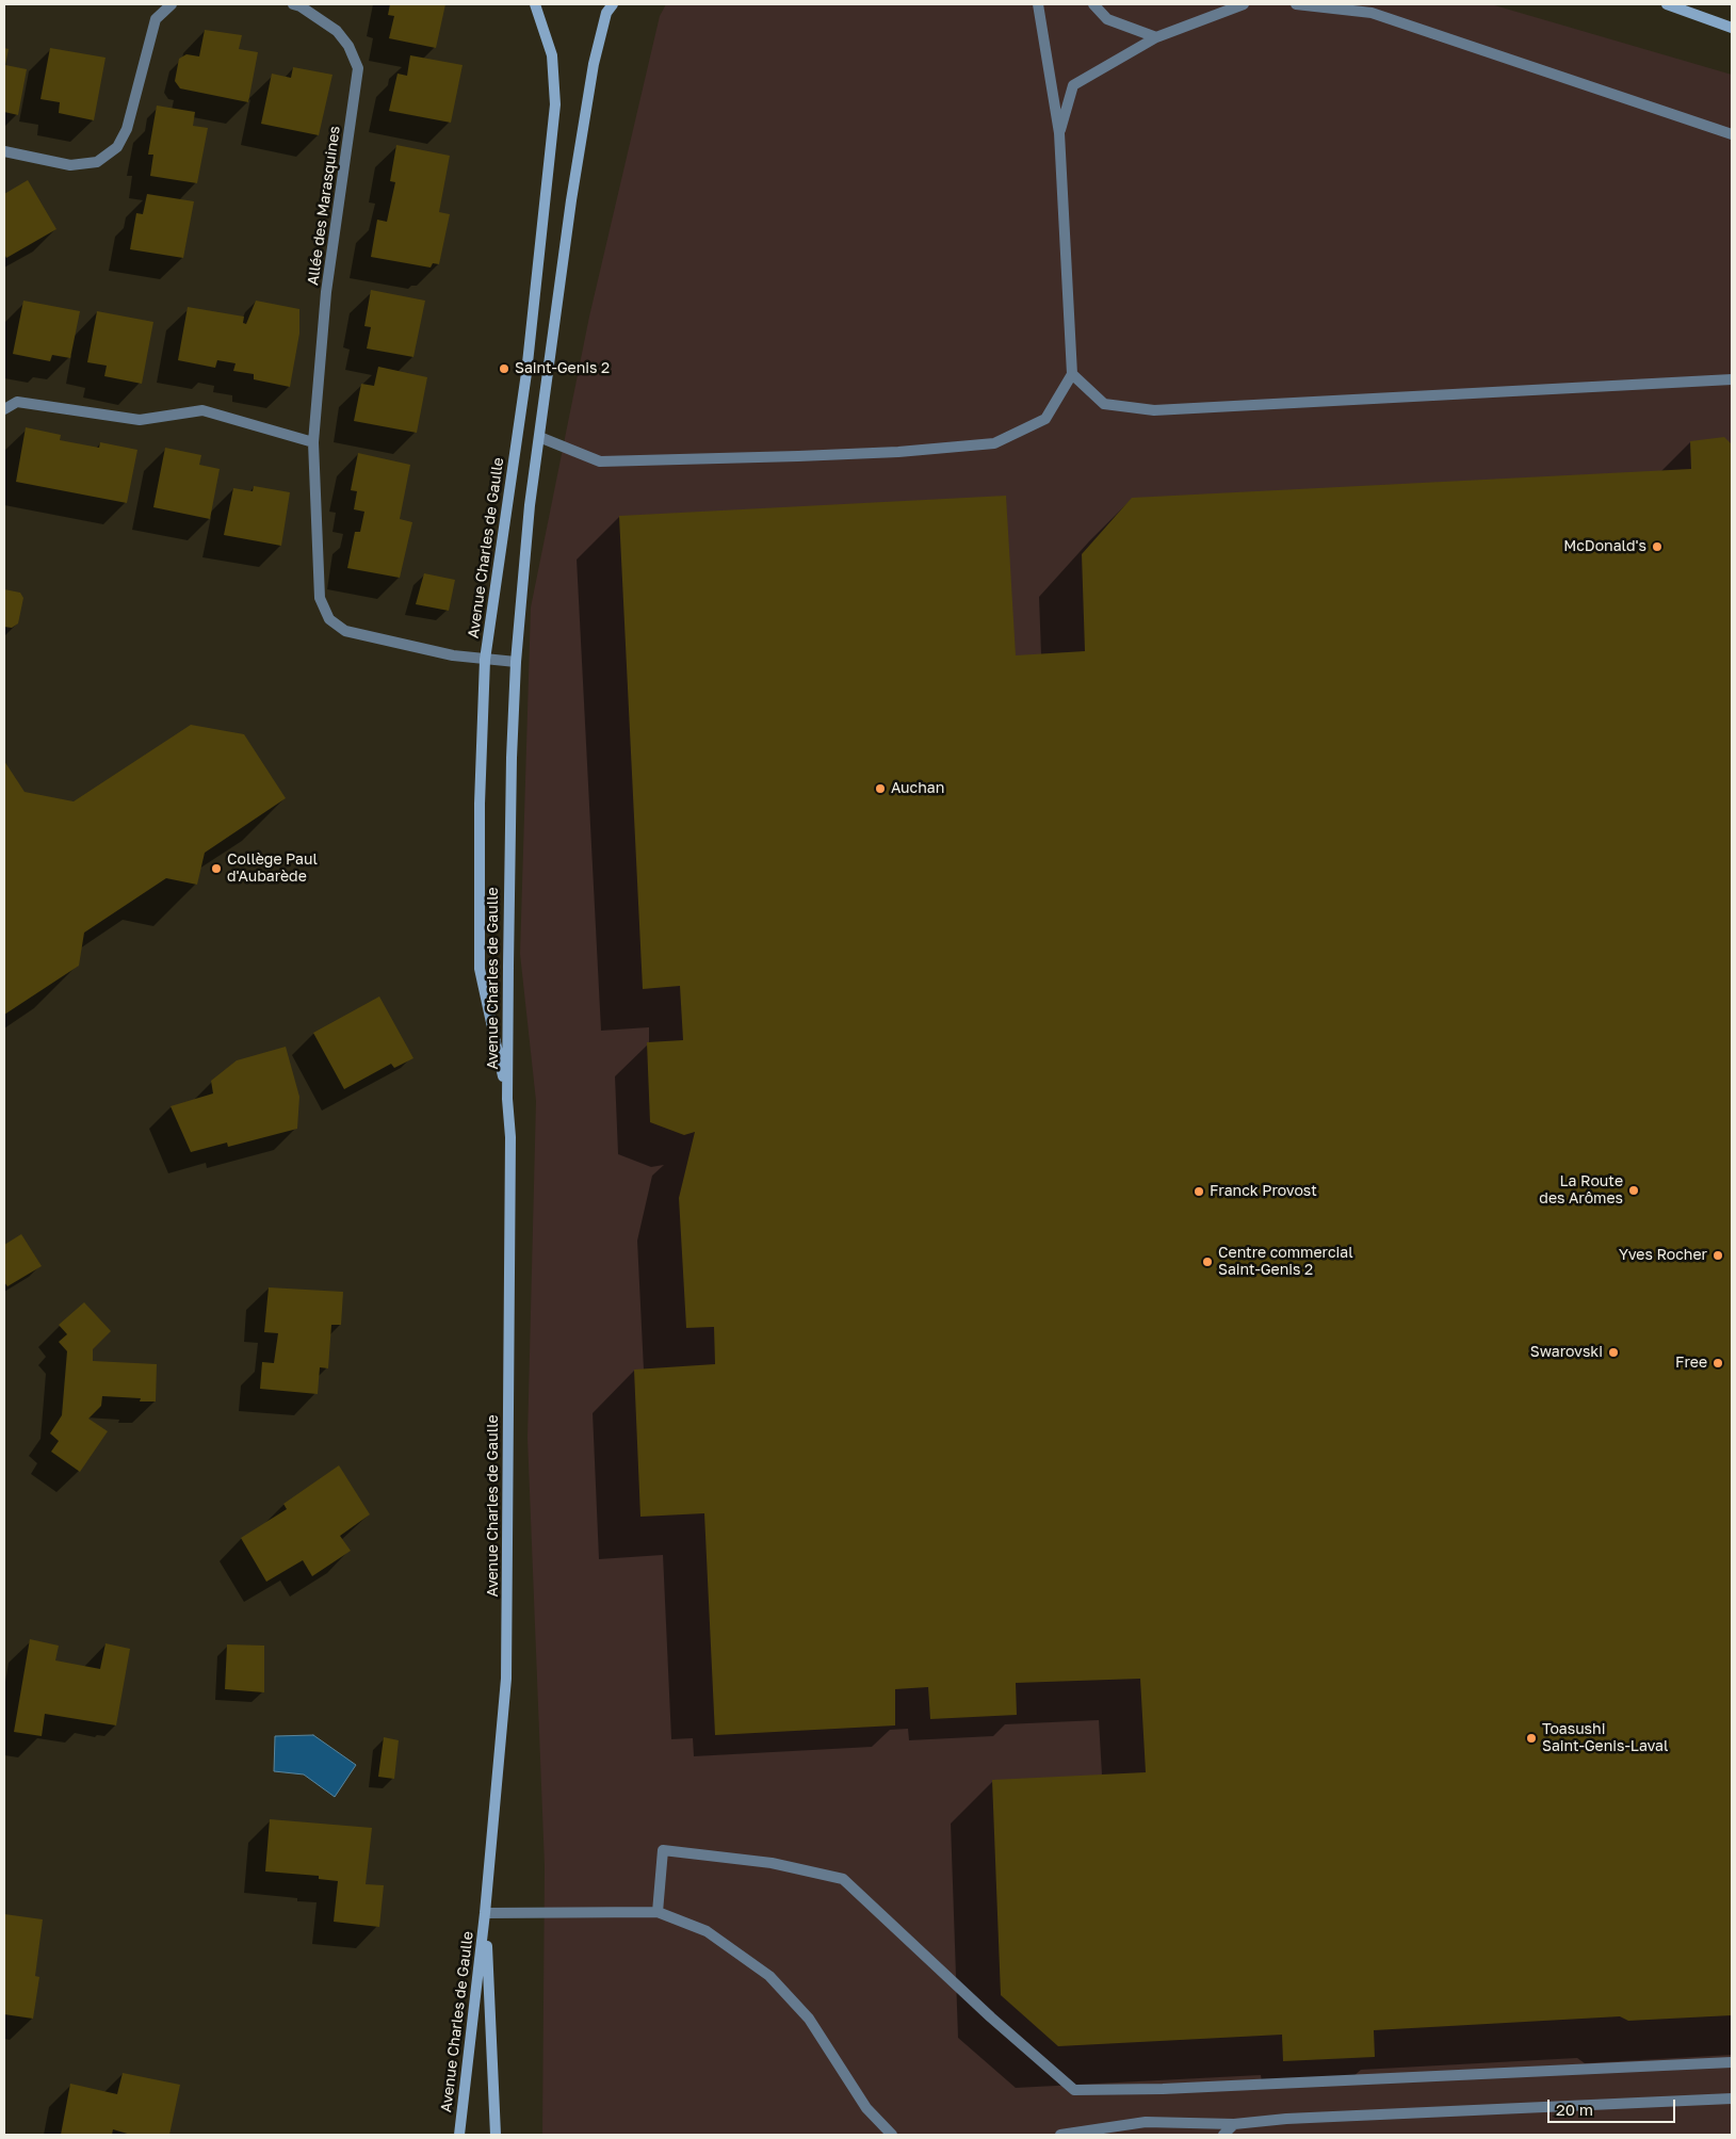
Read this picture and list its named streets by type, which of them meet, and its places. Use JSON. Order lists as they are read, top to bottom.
{
  "streets": {
    "street": ["Allée des Marasquines", "Avenue Charles de Gaulle"]
  },
  "crossings": [
    ["Allée des Marasquines", "Avenue Charles de Gaulle"]
  ],
  "places": [
    "Saint-Genis 2",
    "McDonald's",
    "Auchan",
    "Collège Paul d'Aubarède",
    "La Route des Arômes",
    "Franck Provost",
    "Yves Rocher",
    "Centre commercial Saint-Genis 2",
    "Swarovski",
    "Free",
    "Toasushi Saint-Genis-Laval"
  ],
  "scale_bar": "20 m"
}
